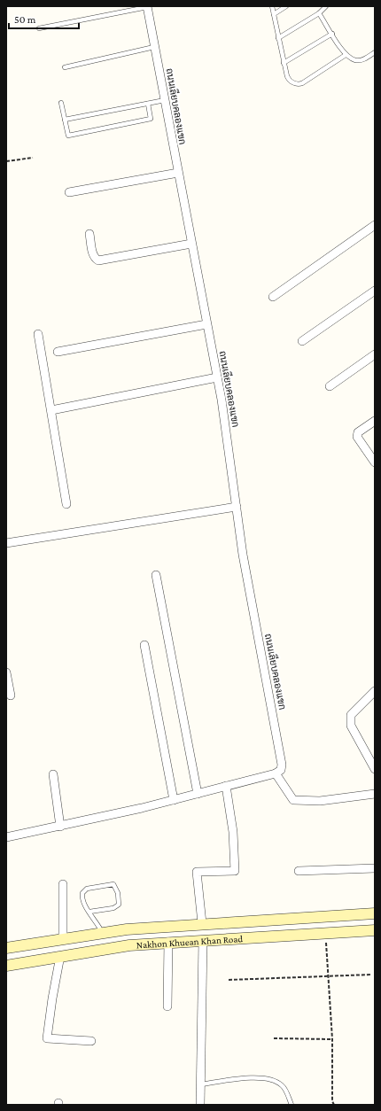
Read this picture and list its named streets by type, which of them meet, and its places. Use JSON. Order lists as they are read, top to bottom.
{
  "streets": {
    "main road": ["Nakhon Khuean Khan Road"],
    "street": ["ถนนเลียบคลองแขก"]
  },
  "scale_bar": "50 m"
}
